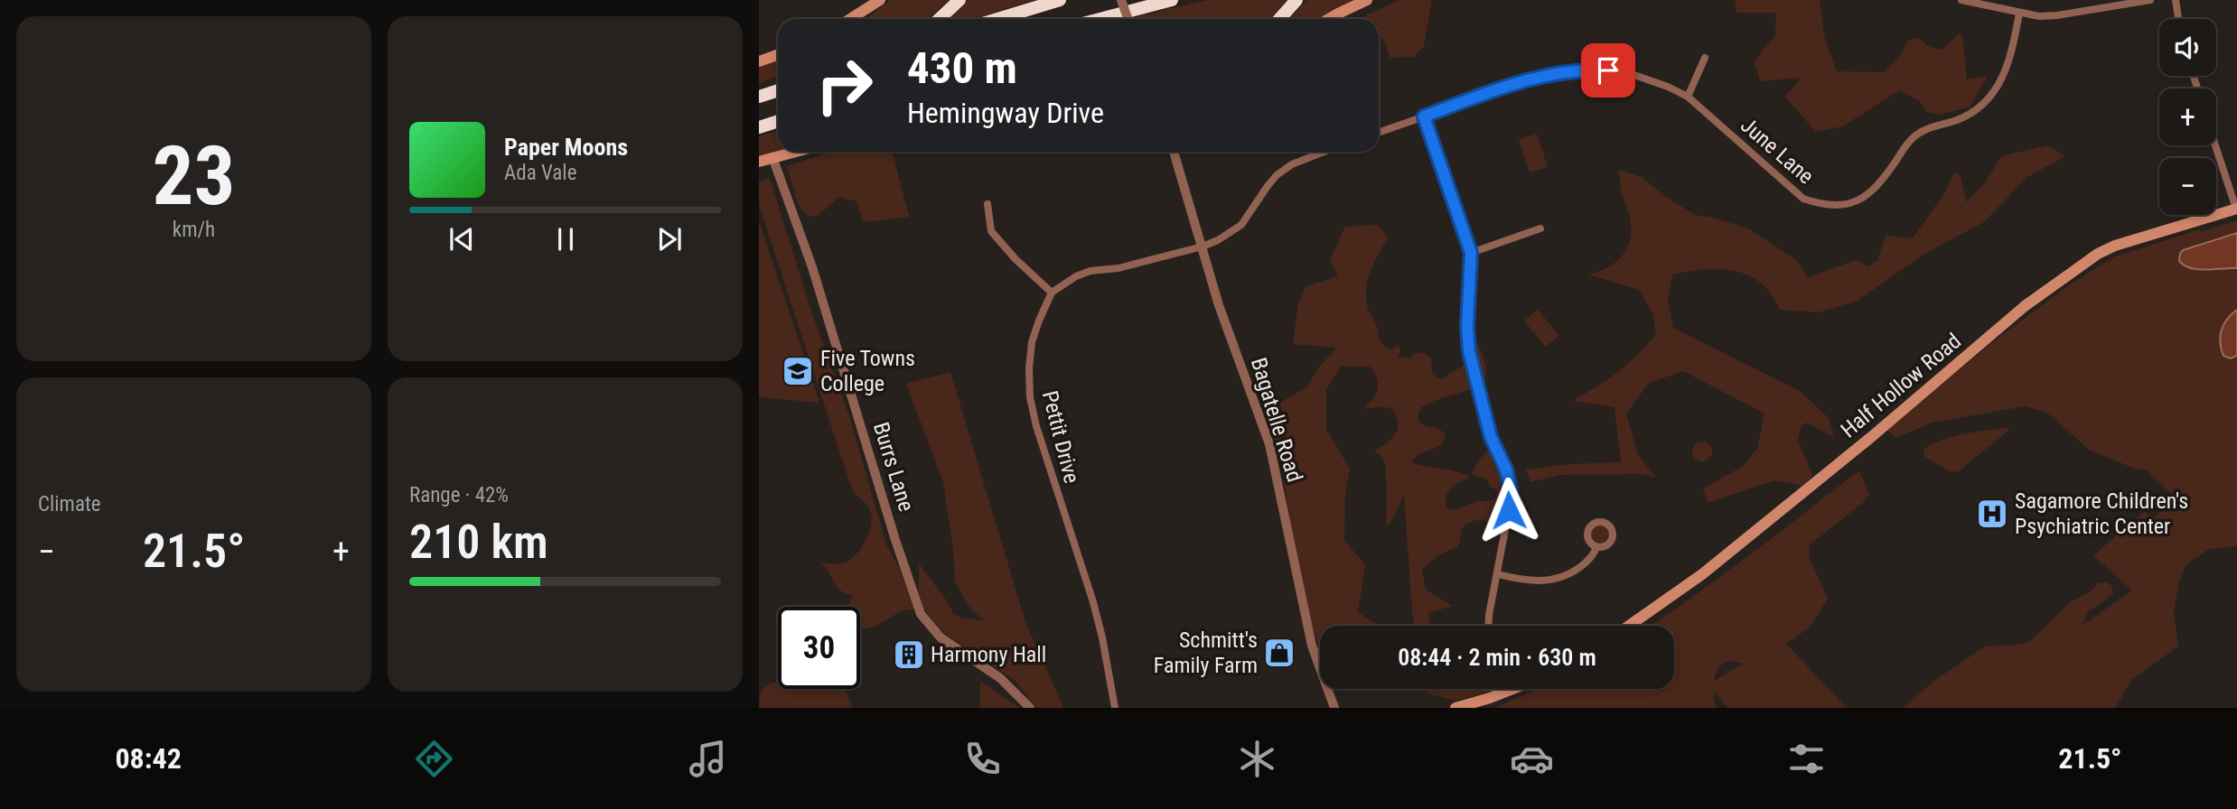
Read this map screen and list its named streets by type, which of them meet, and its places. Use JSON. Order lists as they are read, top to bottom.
{
  "streets": {
    "main road": ["Half Hollow Road"],
    "street": [
      "June Lane",
      "Bagatelle Road",
      "Pettit Drive",
      "Burrs Lane"
    ]
  },
  "places": {
    "school or university": ["Five Towns College"],
    "hospital": ["Sagamore Children's Psychiatric Center"],
    "shop": ["Schmitt's Family Farm"],
    "building": ["Harmony Hall"]
  },
  "page": {
    "tile": [
      ["23", "km/h"],
      "Climate",
      ["Range · 42%", "210 km"]
    ],
    "map_buttons": ["+", "−"],
    "turn": ["430 m", "Hemingway Drive"],
    "song": ["Paper Moons", "Ada Vale"],
    "heat": ["−", "21.5°", "+"],
    "limit": "30",
    "trip": "08:44 · 2 min · 630 m",
    "tabs": ["08:42", "21.5°"]
  }
}
